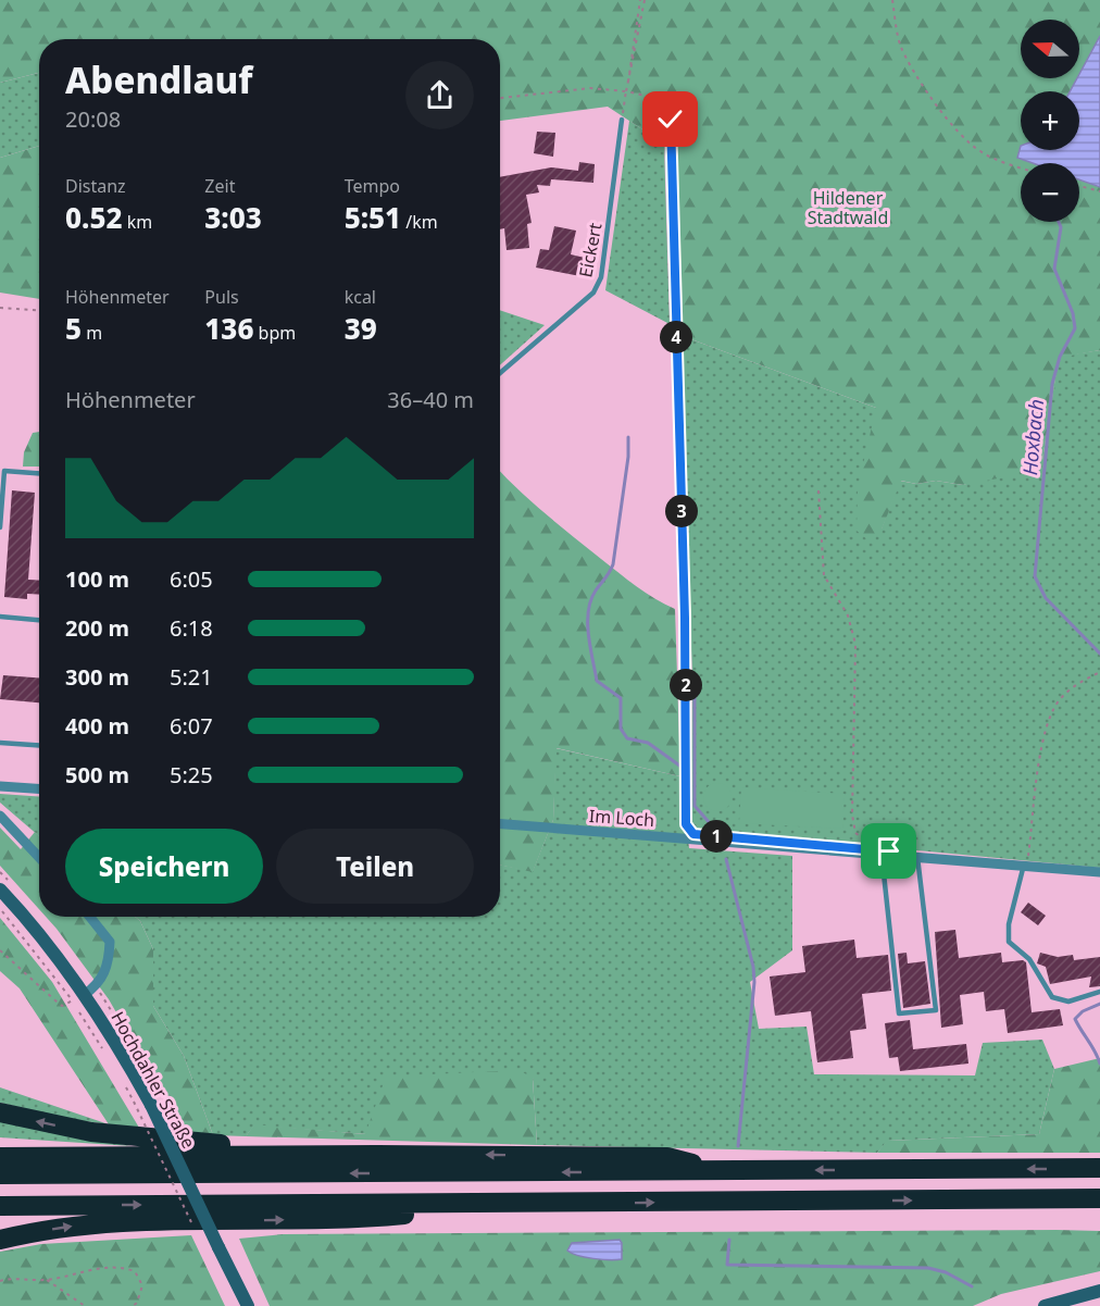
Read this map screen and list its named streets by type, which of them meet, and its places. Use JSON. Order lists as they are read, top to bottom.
{
  "streets": {
    "main road": ["Hochdahler Straße"],
    "street": ["Im Loch"],
    "lane": ["Eickert"]
  },
  "water": ["Hoxbach"],
  "parks": ["Hildener Stadtwald"],
  "north": "left",
  "page": {
    "map_buttons": ["+", "−"],
    "heading": ["Abendlauf", "20:08"],
    "stats": [
      ["Distanz", "0.52 km"],
      ["Zeit", "3:03"],
      ["Tempo", "5:51 /km"],
      ["Höhenmeter", "5 m"],
      ["Puls", "136 bpm"],
      ["kcal", "39"]
    ],
    "pins": [
      "4",
      "3",
      "2",
      "1"
    ],
    "chart": ["Höhenmeter", "36–40 m"],
    "list": [
      {
        "name": "100 m",
        "note": "6:05"
      },
      {
        "name": "200 m",
        "note": "6:18"
      },
      {
        "name": "300 m",
        "note": "5:21"
      },
      {
        "name": "400 m",
        "note": "6:07"
      },
      {
        "name": "500 m",
        "note": "5:25"
      }
    ],
    "buttons": ["Speichern", "Teilen"]
  }
}
